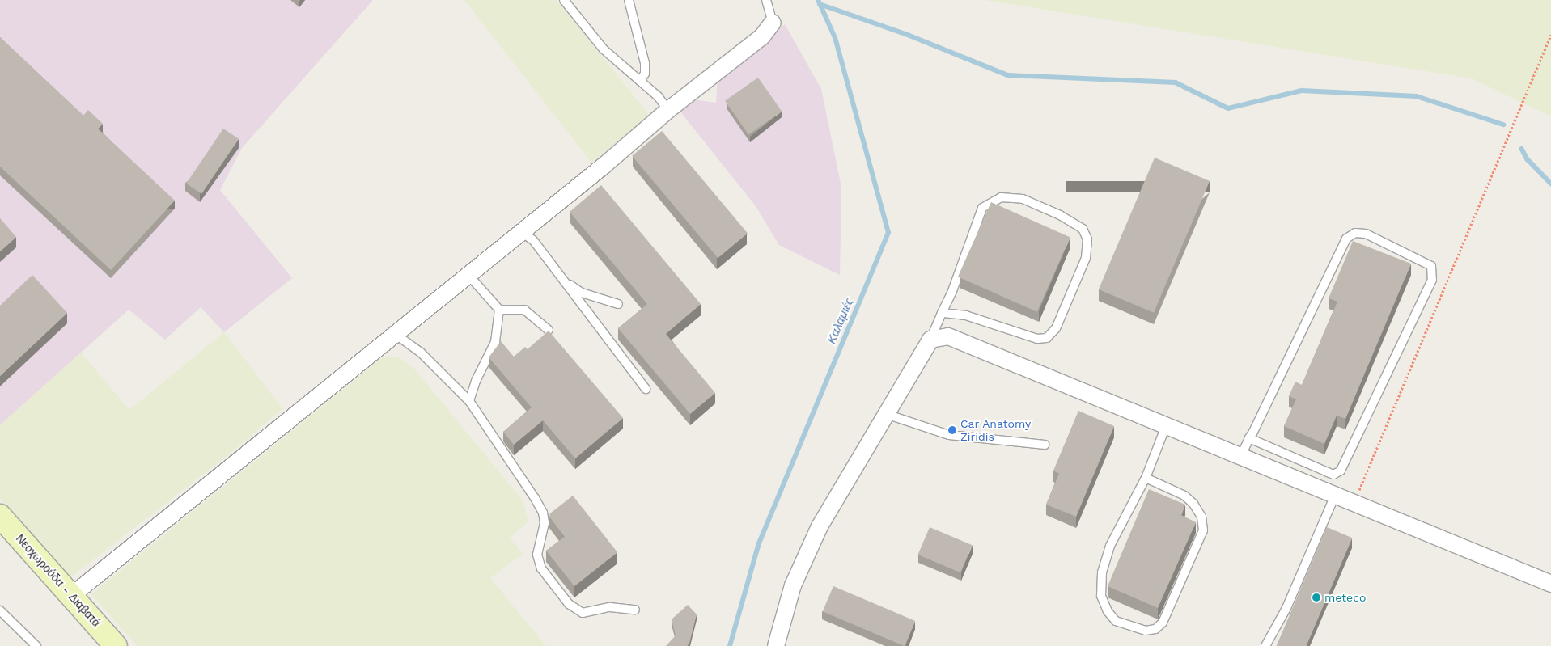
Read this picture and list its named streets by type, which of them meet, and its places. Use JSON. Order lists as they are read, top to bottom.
{
  "streets": {
    "street": ["Νεοχωρούδα - Διαβατά"]
  },
  "water": ["Καλαμιές"],
  "places": ["Car Anatomy Ziridis", "meteco"]
}
